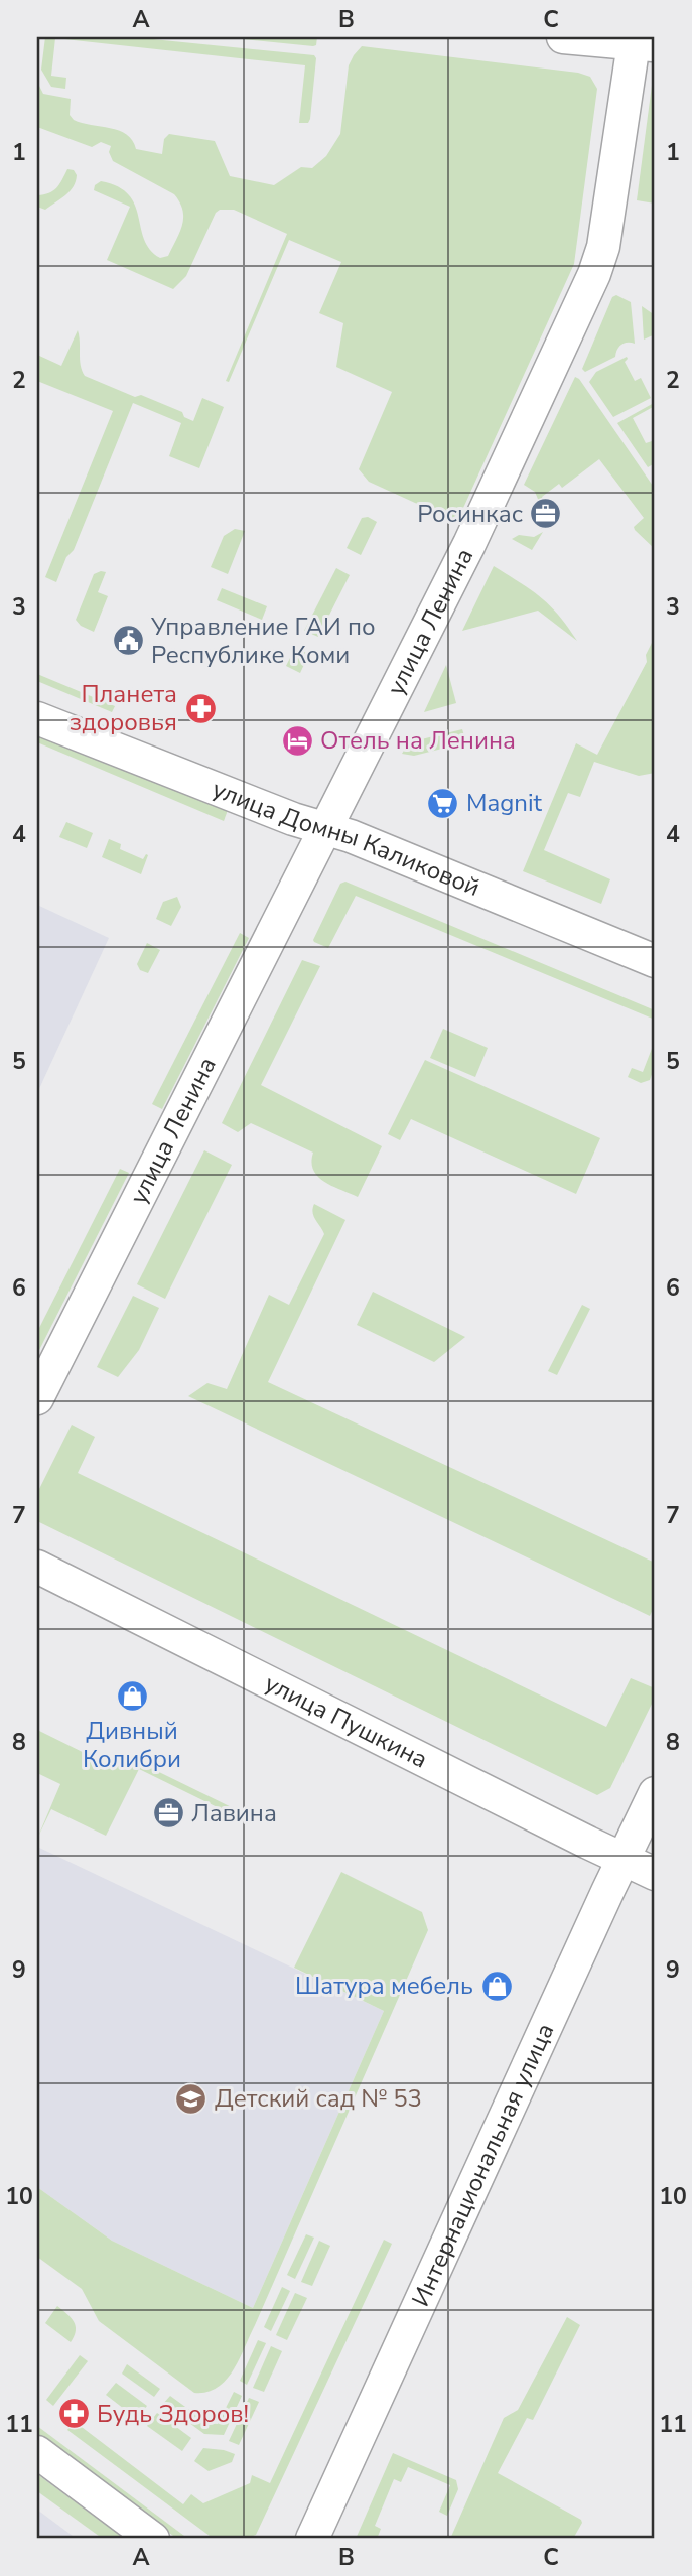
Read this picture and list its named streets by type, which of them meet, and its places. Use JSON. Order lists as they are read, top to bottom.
{
  "streets": {
    "street": [
      "улица Ленина",
      "улица Домны Каликовой",
      "улица Пушкина",
      "Интернациональная улица"
    ]
  },
  "crossings": [
    ["улица Ленина", "улица Домны Каликовой"],
    ["улица Пушкина", "Интернациональная улица"]
  ],
  "places": {
    "office": ["Росинкас", "Лавина"],
    "public building": ["Управление ГАИ по Республике Коми"],
    "pharmacy": ["Планета здоровья", "Будь Здоров!"],
    "hotel": ["Отель на Ленина"],
    "supermarket": ["Magnit"],
    "shop": ["Дивный Колибри", "Шатура мебель"],
    "school or university": ["Детский сад № 53"]
  },
  "grid": {
    "columns": ["A", "B", "C"],
    "rows": [
      "1",
      "2",
      "3",
      "4",
      "5",
      "6",
      "7",
      "8",
      "9",
      "10",
      "11"
    ]
  }
}
